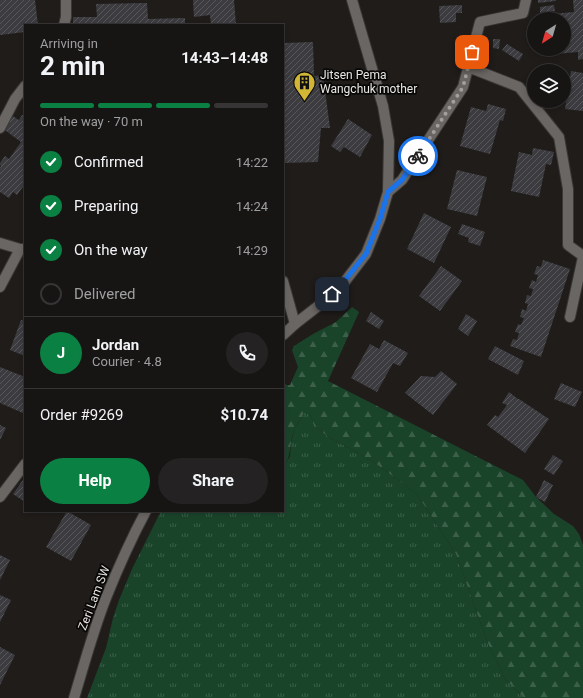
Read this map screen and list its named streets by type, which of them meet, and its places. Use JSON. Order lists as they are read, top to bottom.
{
  "streets": {
    "street": ["Zeri Lam SW"]
  },
  "places": {
    "building": ["Jitsen Pema Wangchuk mother"]
  },
  "north": "bottom left",
  "page": {
    "heading": ["2 min", "Arriving in", "14:43–14:48"],
    "panel": [
      "Jordan",
      "Courier · 4.8",
      "Order #9269",
      "$10.74"
    ],
    "bar": "On the way · 70 m",
    "list": [
      ["Confirmed", "14:22"],
      ["Preparing", "14:24"],
      ["On the way", "14:29"],
      "Delivered"
    ],
    "round": "J",
    "buttons": ["Help", "Share"]
  }
}
